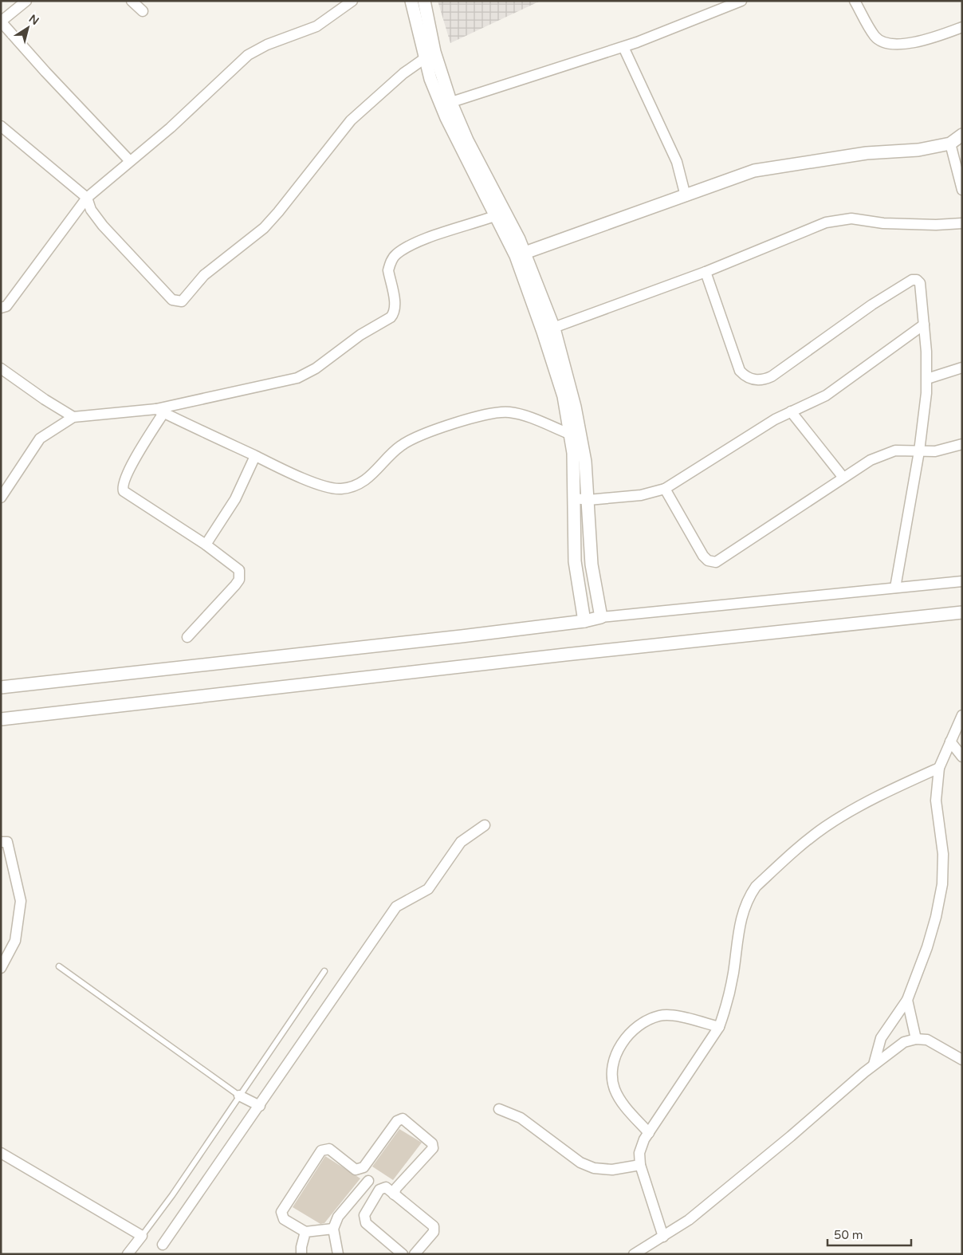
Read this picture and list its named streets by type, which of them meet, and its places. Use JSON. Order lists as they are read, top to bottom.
{
  "scale_bar": "50 m",
  "north": "top right"
}
